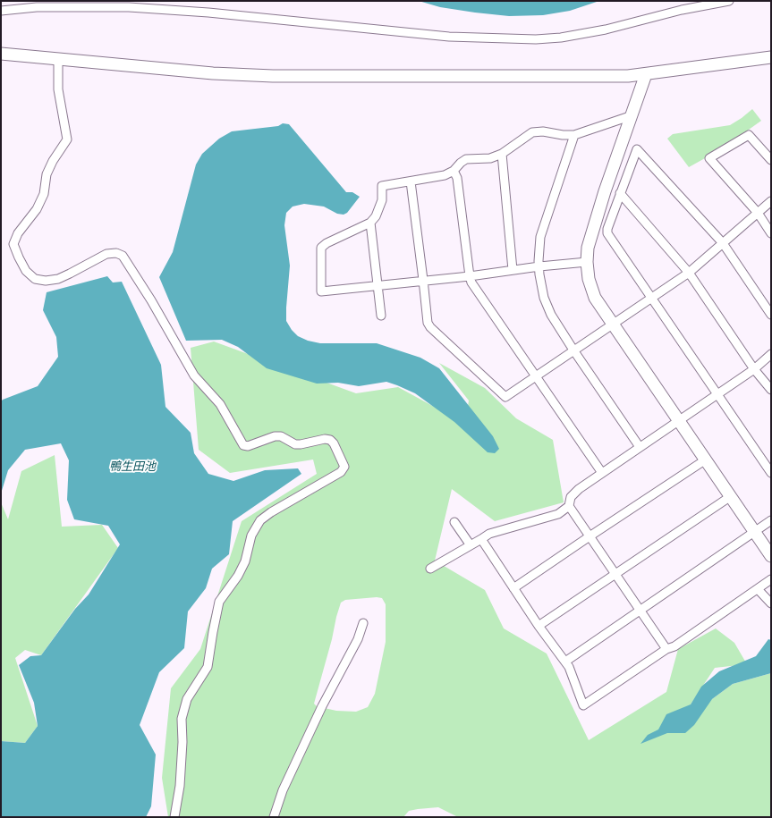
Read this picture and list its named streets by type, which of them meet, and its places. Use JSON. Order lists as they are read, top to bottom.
{
  "water": ["鴨生田池"]
}
